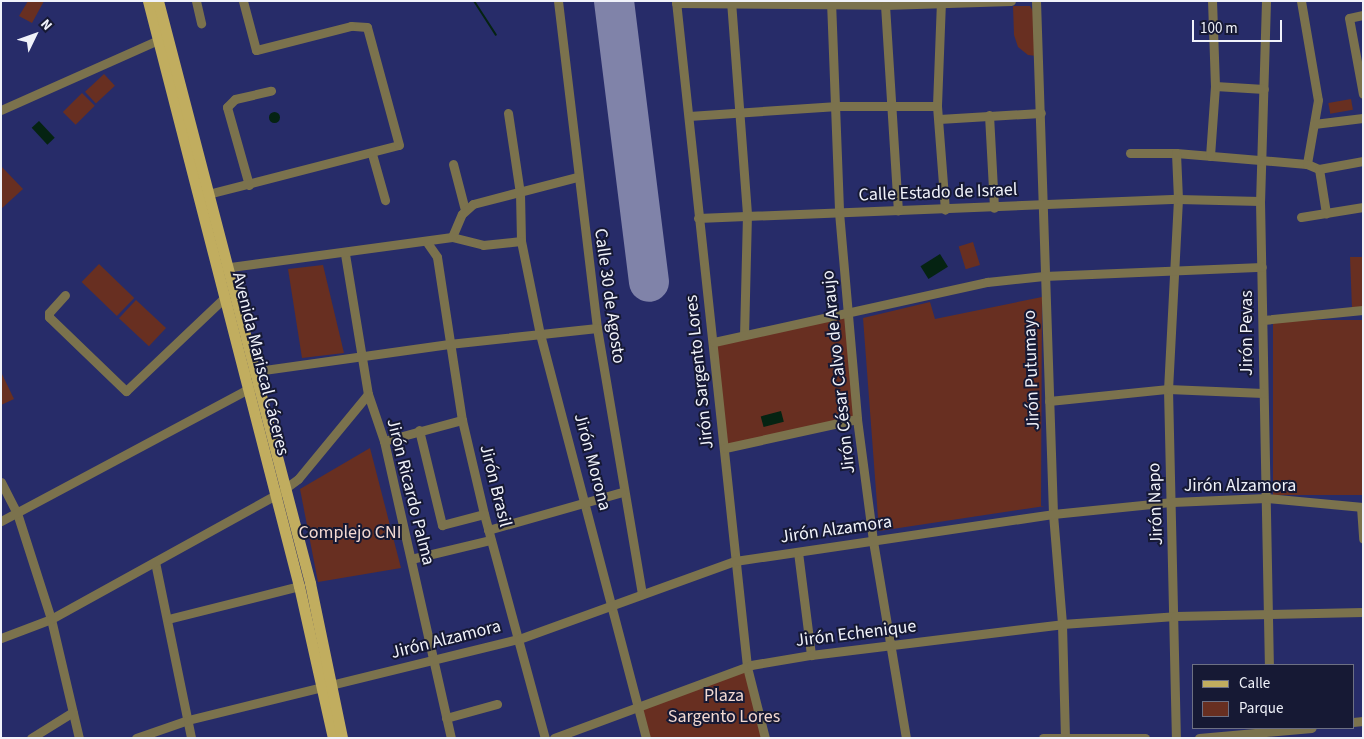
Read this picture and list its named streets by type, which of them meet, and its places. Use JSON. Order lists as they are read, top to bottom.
{
  "streets": {
    "main road": ["Avenida Mariscal Cáceres"],
    "street": [
      "Calle Estado de Israel",
      "Calle 30 de Agosto",
      "Jirón Pevas",
      "Jirón Putumayo",
      "Jirón Sargento Lores",
      "Jirón César Calvo de Araujo",
      "Jirón Morona",
      "Jirón Brasil",
      "Jirón Alzamora",
      "Jirón Ricardo Palma",
      "Jirón Napo",
      "Jirón Echenique"
    ]
  },
  "crossings": [
    ["Calle Estado de Israel", "Jirón Pevas"],
    ["Calle Estado de Israel", "Jirón Putumayo"],
    ["Calle Estado de Israel", "Jirón Sargento Lores"],
    ["Calle Estado de Israel", "Jirón César Calvo de Araujo"],
    ["Calle Estado de Israel", "Jirón Napo"],
    ["Calle 30 de Agosto", "Jirón Alzamora"],
    ["Jirón Pevas", "Jirón Alzamora"],
    ["Jirón Pevas", "Jirón Echenique"],
    ["Avenida Mariscal Cáceres", "Jirón Alzamora"],
    ["Jirón Putumayo", "Jirón Alzamora"],
    ["Jirón Putumayo", "Jirón Echenique"],
    ["Jirón Sargento Lores", "Jirón Alzamora"],
    ["Jirón Sargento Lores", "Jirón Echenique"],
    ["Jirón César Calvo de Araujo", "Jirón Alzamora"],
    ["Jirón César Calvo de Araujo", "Jirón Echenique"],
    ["Jirón Morona", "Jirón Alzamora"],
    ["Jirón Morona", "Jirón Echenique"],
    ["Jirón Brasil", "Jirón Alzamora"],
    ["Jirón Alzamora", "Jirón Ricardo Palma"],
    ["Jirón Alzamora", "Jirón Napo"],
    ["Jirón Napo", "Jirón Echenique"]
  ],
  "parks": ["Complejo CNI", "Plaza Sargento Lores"],
  "legend": ["Calle", "Parque"],
  "scale_bar": "100 m",
  "north": "top right"
}
